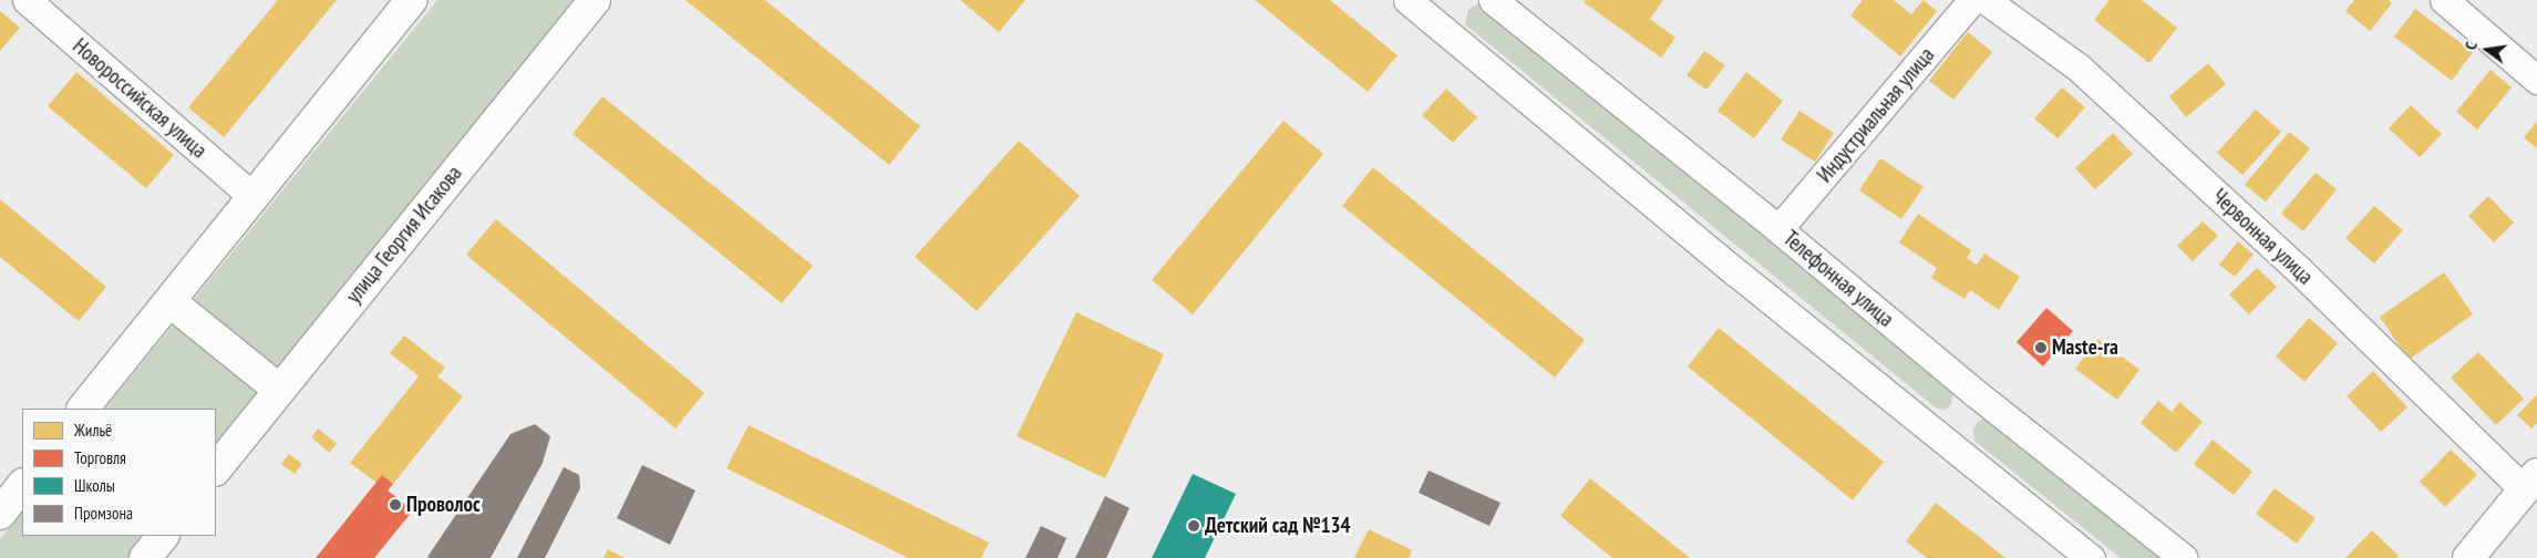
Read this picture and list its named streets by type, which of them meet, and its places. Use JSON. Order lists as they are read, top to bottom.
{
  "streets": {
    "street": [
      "Новороссийская улица",
      "Индустриальная улица",
      "улица Георгия Исакова",
      "Червонная улица",
      "Телефонная улица"
    ]
  },
  "crossings": [
    ["Индустриальная улица", "Телефонная улица"]
  ],
  "places": ["Maste-ra", "Проволос", "Детский сад №134"],
  "legend": [
    "Жильё",
    "Торговля",
    "Школы",
    "Промзона"
  ],
  "north": "left"
}
